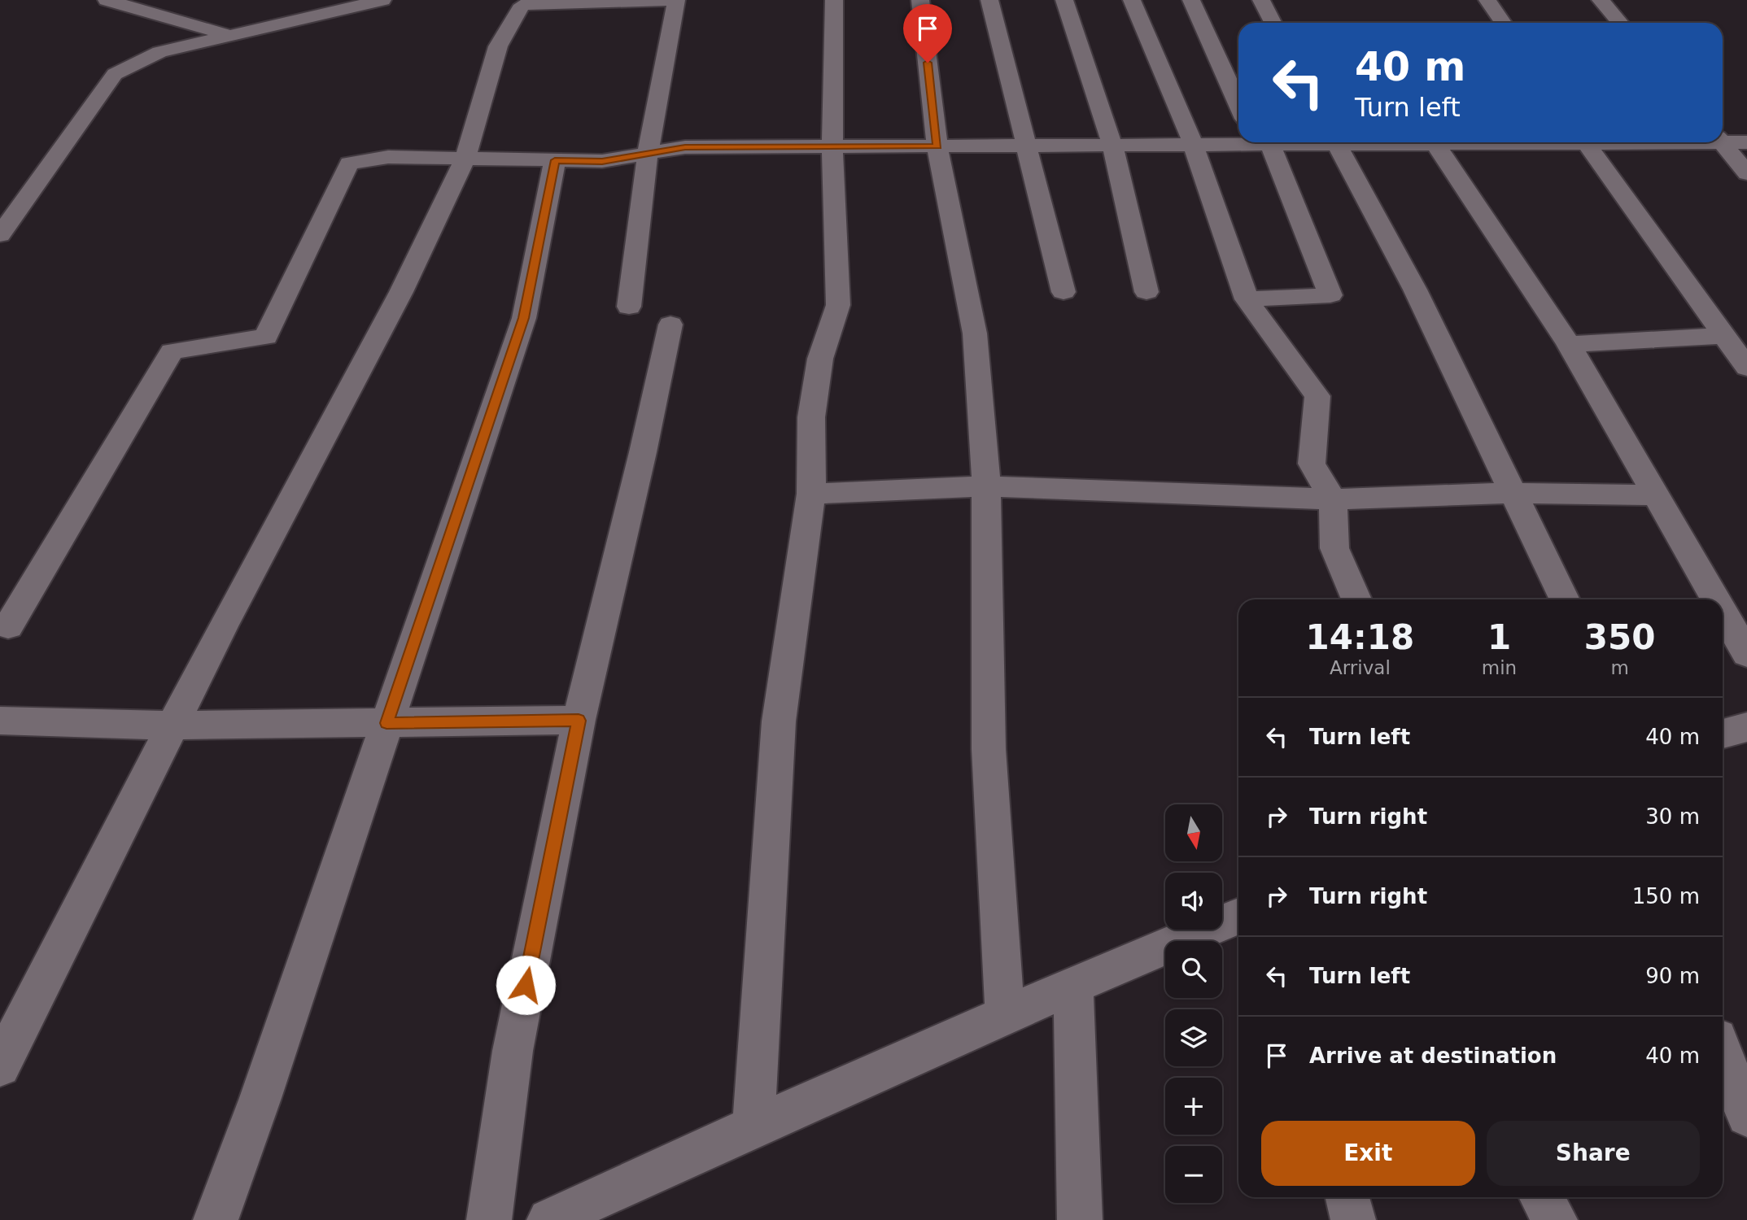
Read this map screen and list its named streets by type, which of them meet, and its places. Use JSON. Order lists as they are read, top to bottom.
{
  "north": "bottom",
  "page": {
    "turn": ["40 m", "Turn left"],
    "eta": [
      "14:18",
      "Arrival",
      "1",
      "min",
      "350",
      "m"
    ],
    "list": [
      {
        "name": "Turn left",
        "value": "40 m"
      },
      {
        "name": "Turn right",
        "value": "30 m"
      },
      {
        "name": "Turn right",
        "value": "150 m"
      },
      {
        "name": "Turn left",
        "value": "90 m"
      },
      {
        "name": "Arrive at destination",
        "value": "40 m"
      }
    ],
    "map_buttons": ["+", "−"],
    "buttons": ["Exit", "Share"]
  }
}
